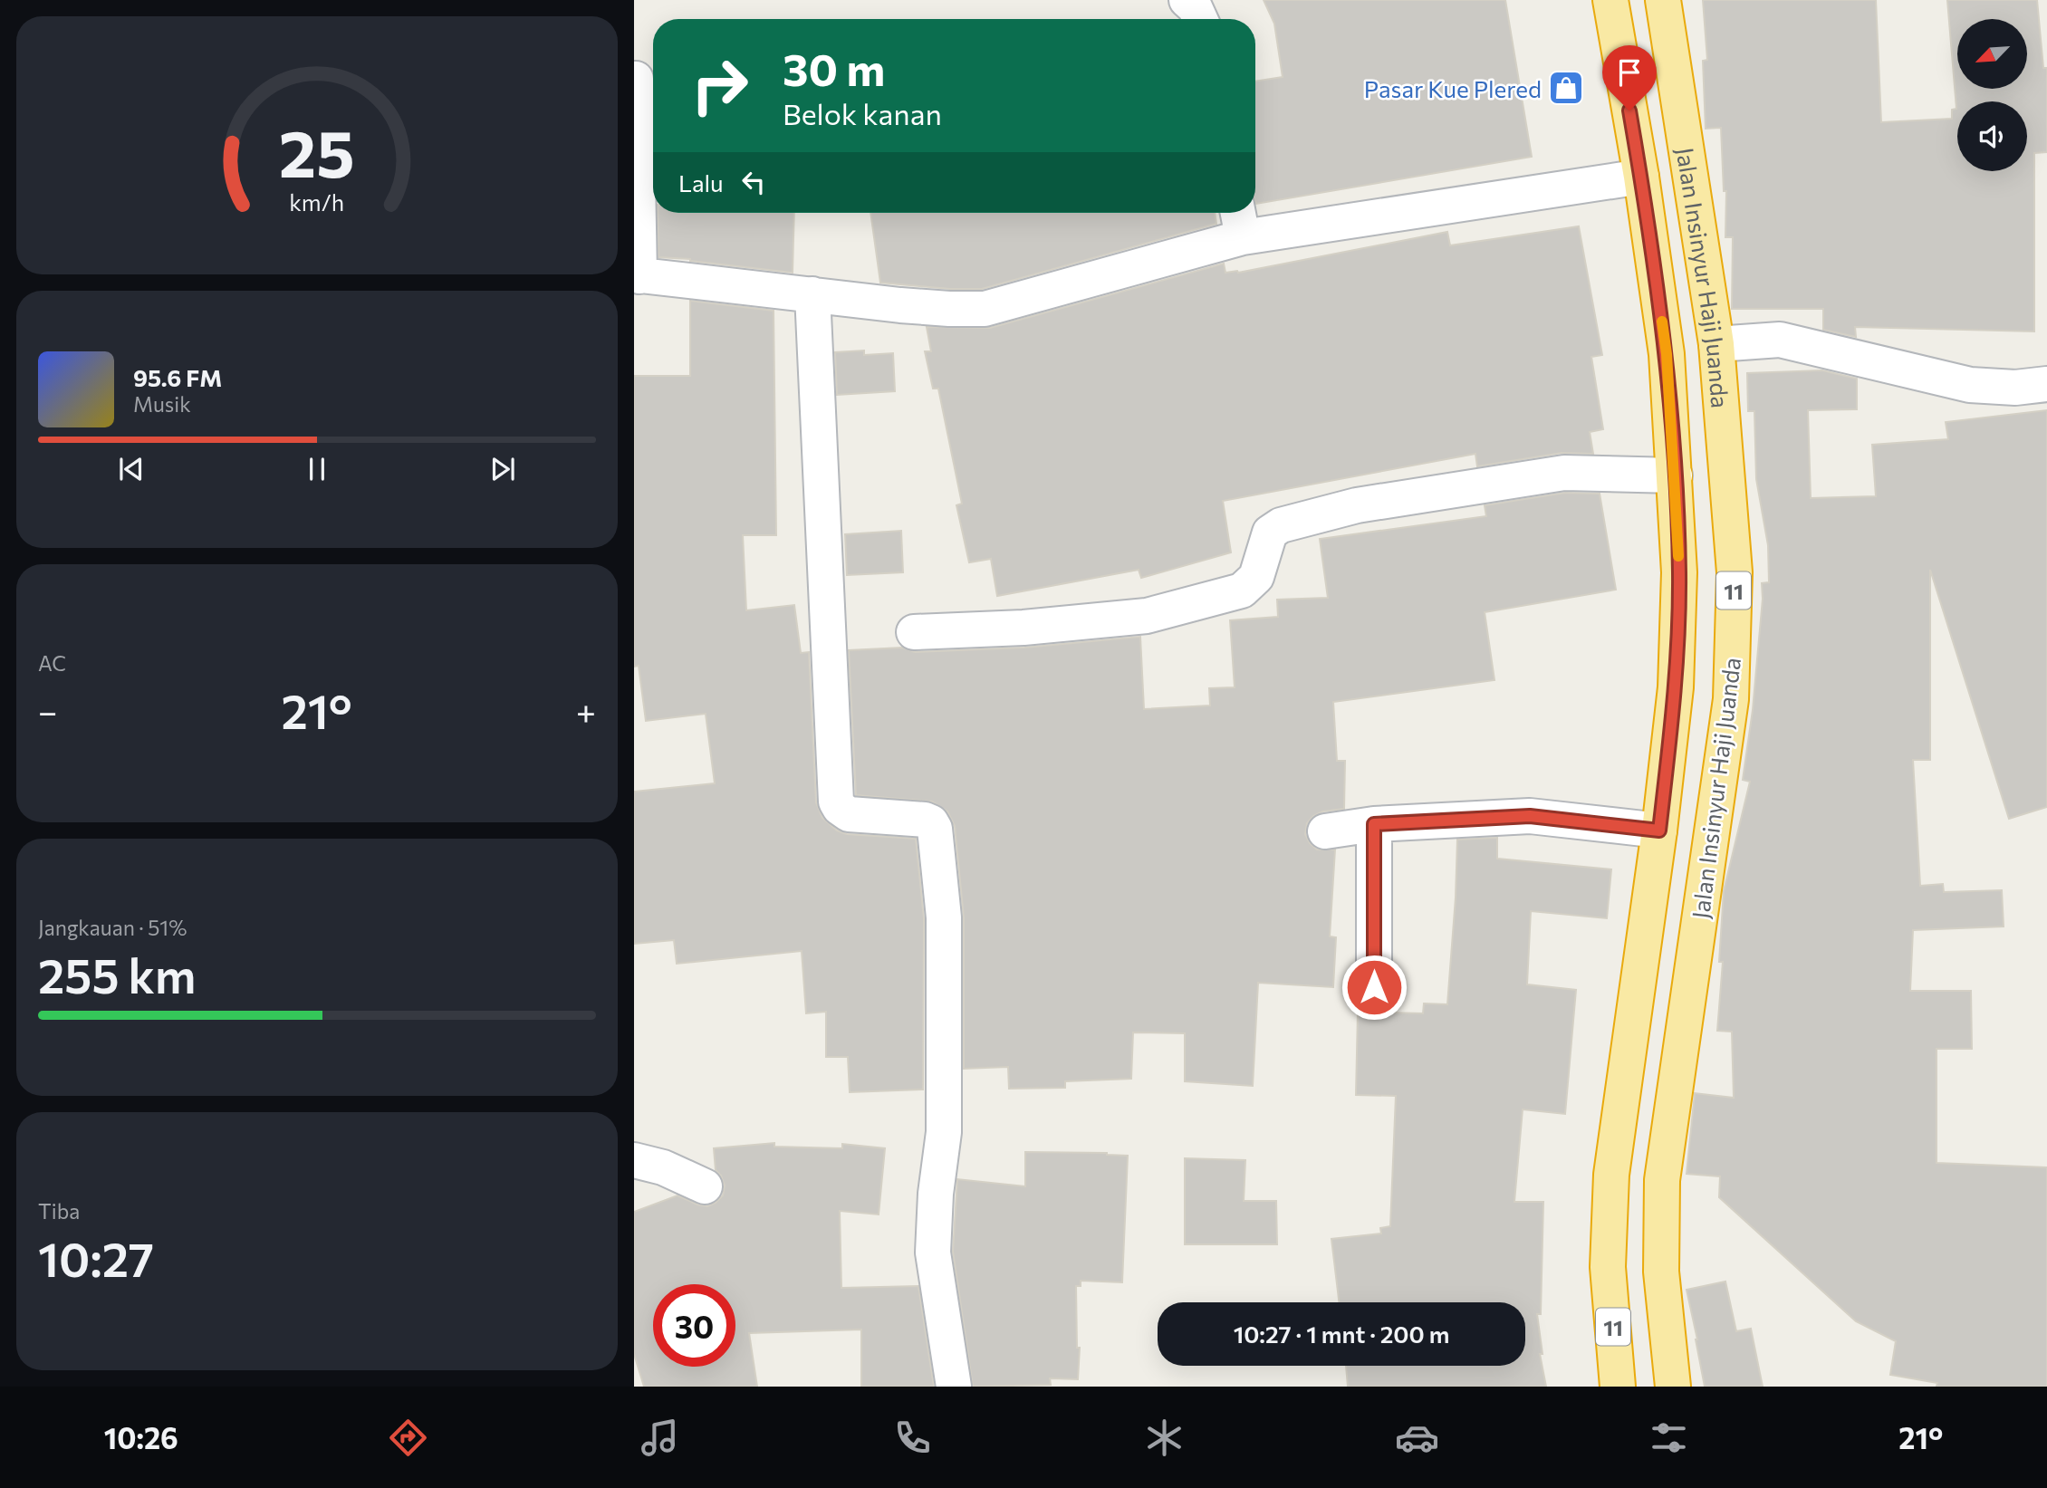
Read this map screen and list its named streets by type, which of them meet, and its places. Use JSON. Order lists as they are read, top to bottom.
{
  "streets": {
    "highway": ["Jalan Insinyur Haji Juanda", "11"]
  },
  "places": {
    "shop": ["Pasar Kue Plered"]
  },
  "north": "bottom left",
  "page": {
    "turn": ["30 m", "Belok kanan"],
    "then": "Lalu",
    "song": ["95.6 FM", "Musik"],
    "tile": [
      "AC",
      ["Jangkauan · 51%", "255 km"],
      ["Tiba", "10:27"]
    ],
    "heat": ["−", "21°", "+"],
    "limit": "30",
    "trip": "10:27 · 1 mnt · 200 m",
    "tabs": ["10:26", "21°"],
    "gauge": ["25", "km/h"]
  }
}
